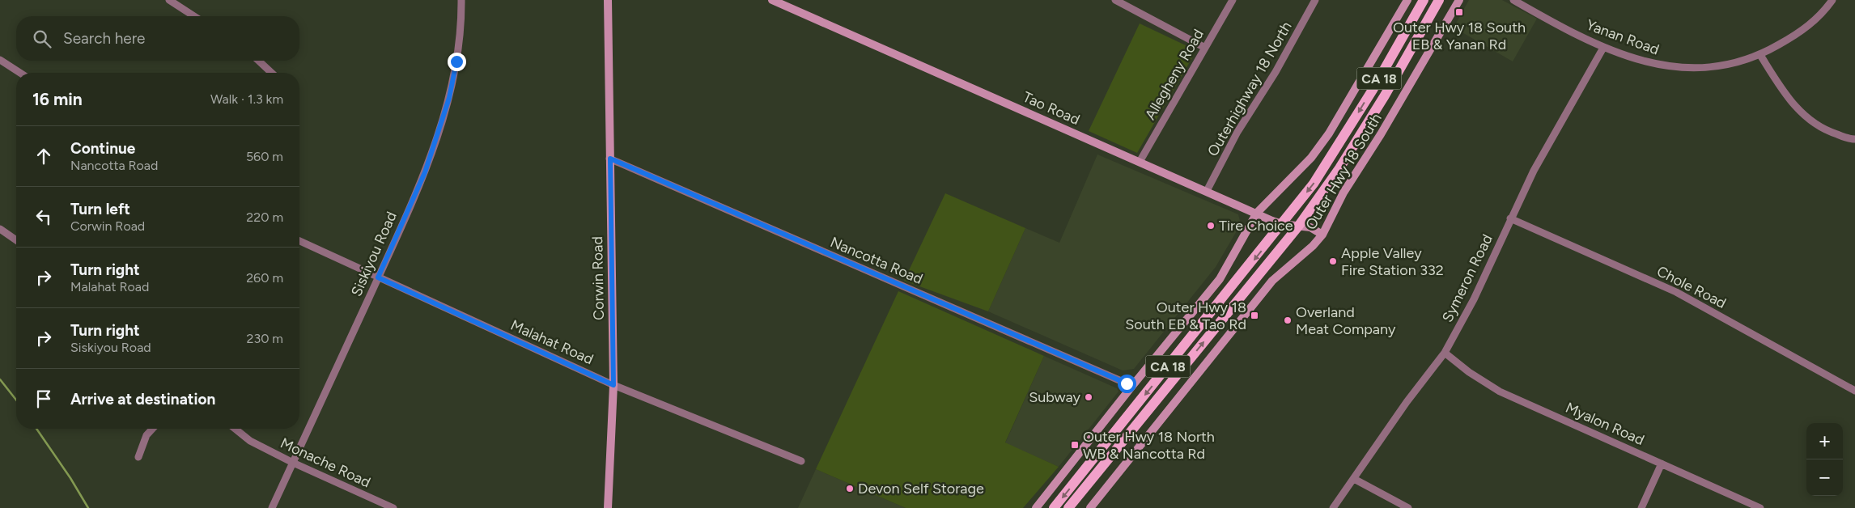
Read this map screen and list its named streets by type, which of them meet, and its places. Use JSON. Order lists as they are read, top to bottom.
{
  "streets": {
    "main road": ["CA 18"],
    "street": [
      "Yanan Road",
      "Allegheny Road",
      "Outerhighway 18 North",
      "Tao Road",
      "Outer Hwy 18 South",
      "Siskiyou Road",
      "Nancotta Road",
      "Corwin Road",
      "Symeron Road",
      "Chole Road",
      "Malahat Road",
      "Myalon Road",
      "Monache Road"
    ]
  },
  "crossings": [
    ["Yanan Road", "Symeron Road"],
    ["Allegheny Road", "Tao Road"],
    ["CA 18", "Tao Road"],
    ["Outerhighway 18 North", "Tao Road"],
    ["Tao Road", "Outer Hwy 18 South"],
    ["Siskiyou Road", "Malahat Road"],
    ["Siskiyou Road", "Monache Road"],
    ["Nancotta Road", "Corwin Road"],
    ["Corwin Road", "Malahat Road"],
    ["Symeron Road", "Chole Road"],
    ["Symeron Road", "Myalon Road"]
  ],
  "places": {
    "transit": ["Outer Hwy 18 South EB & Yanan Rd", "Outer Hwy 18 South EB & Tao Rd", "Outer Hwy 18 North WB & Nancotta Rd"],
    "other": [
      "Tire Choice",
      "Apple Valley Fire Station 332",
      "Overland Meat Company",
      "Subway",
      "Devon Self Storage"
    ]
  },
  "page": {
    "search": "Search here",
    "heading": ["16 min", "Walk · 1.3 km"],
    "list": [
      ["Continue", "Nancotta Road", "560 m"],
      ["Turn left", "Corwin Road", "220 m"],
      ["Turn right", "Malahat Road", "260 m"],
      ["Turn right", "Siskiyou Road", "230 m"],
      "Arrive at destination"
    ],
    "map_buttons": ["+", "−"]
  }
}
